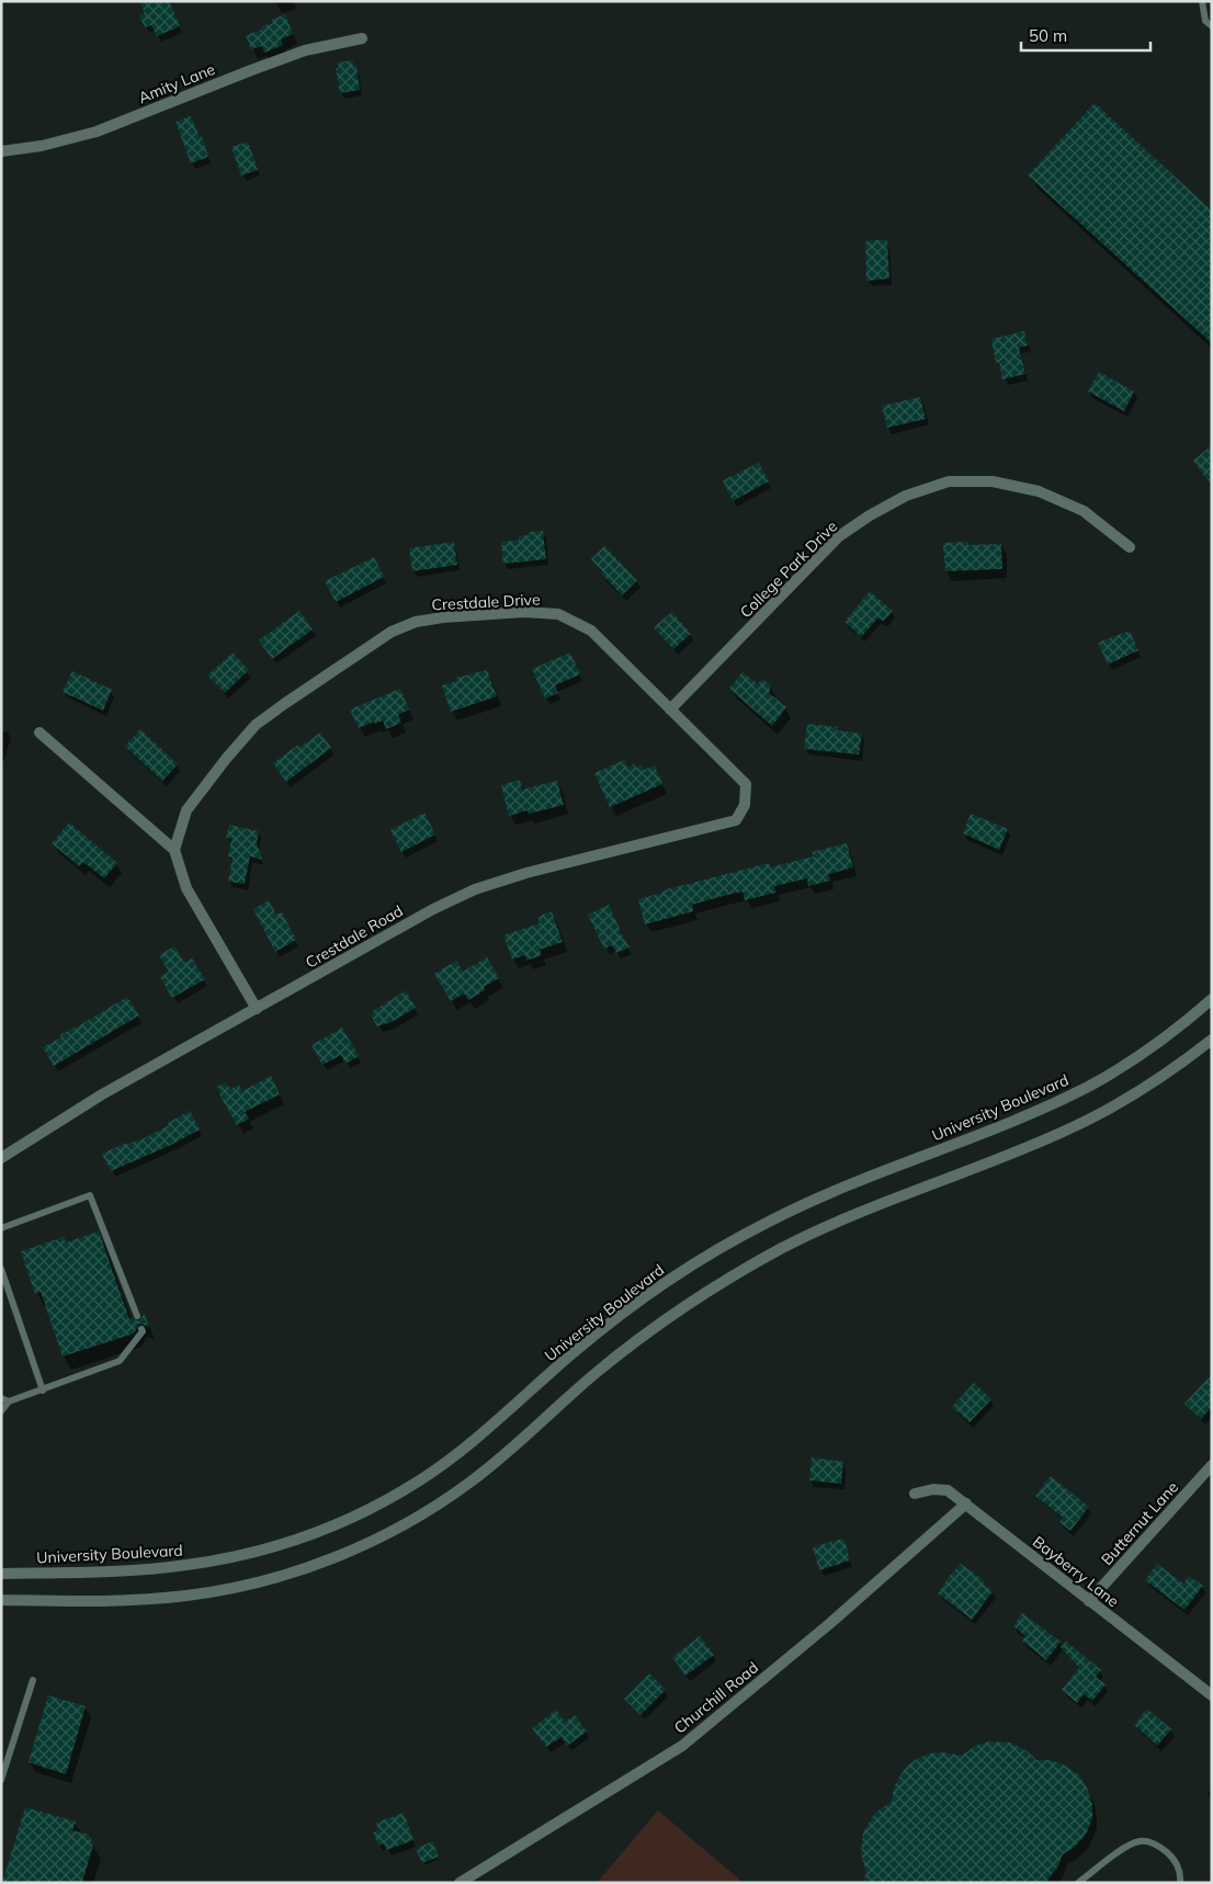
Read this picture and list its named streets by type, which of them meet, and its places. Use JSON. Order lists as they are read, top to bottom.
{
  "streets": {
    "street": [
      "Amity Lane",
      "College Park Drive",
      "Crestdale Drive",
      "Crestdale Road",
      "University Boulevard",
      "Butternut Lane",
      "Bayberry Lane",
      "Churchill Road"
    ]
  },
  "crossings": [
    ["College Park Drive", "Crestdale Drive"],
    ["Crestdale Drive", "Crestdale Road"],
    ["Butternut Lane", "Bayberry Lane"],
    ["Bayberry Lane", "Churchill Road"]
  ],
  "scale_bar": "50 m"
}
